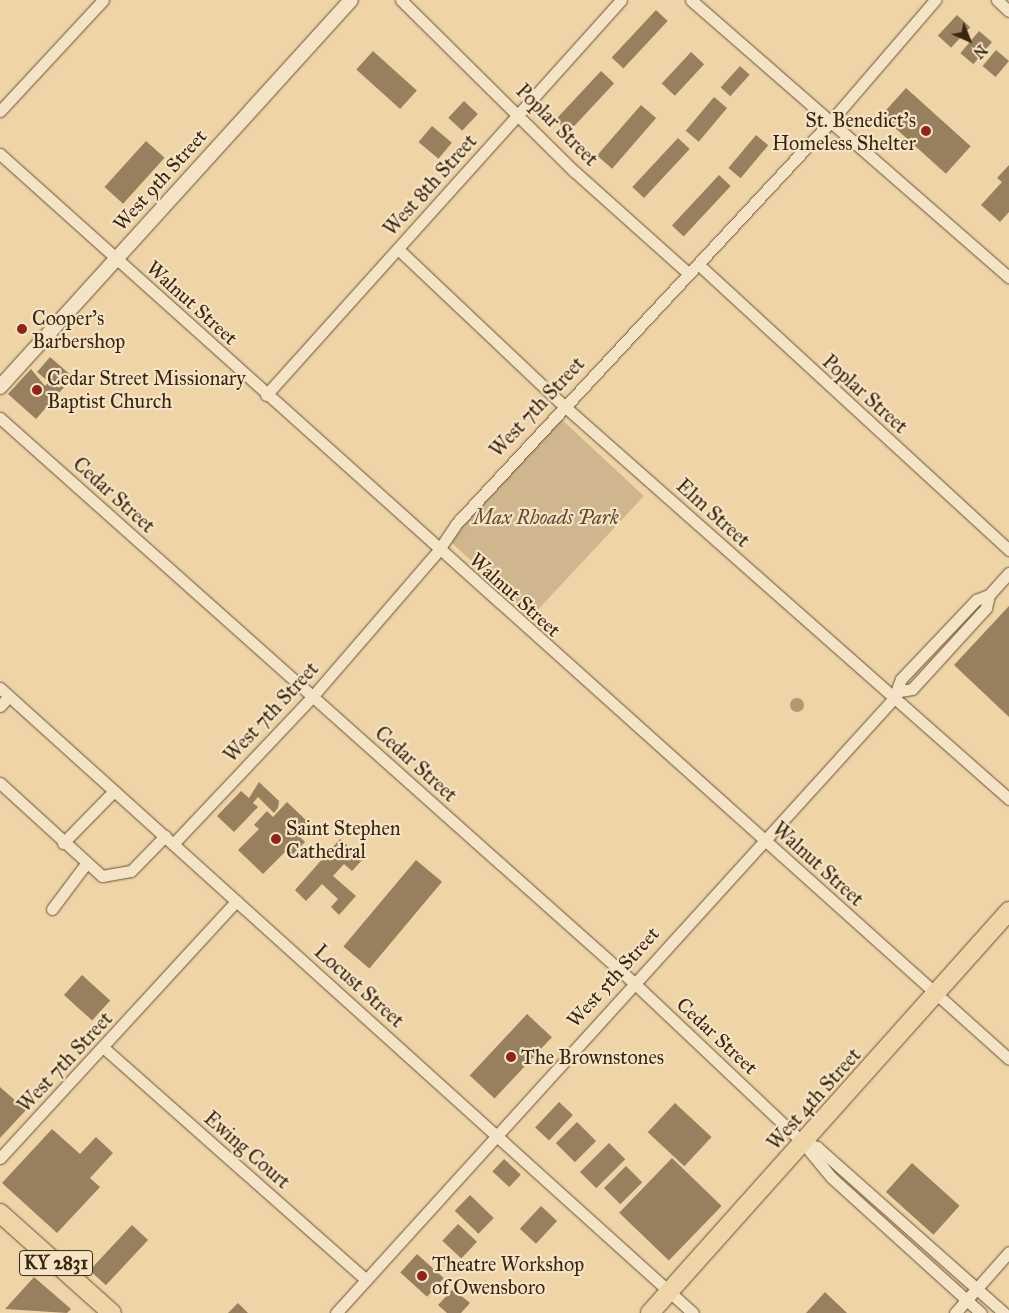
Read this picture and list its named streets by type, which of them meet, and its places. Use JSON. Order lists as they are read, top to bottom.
{
  "streets": {
    "main road": ["West 4th Street", "KY 2831"],
    "street": [
      "Poplar Street",
      "West 9th Street",
      "West 8th Street",
      "Walnut Street",
      "West 7th Street",
      "Cedar Street",
      "Elm Street",
      "West 5th Street",
      "Locust Street",
      "Ewing Court"
    ]
  },
  "crossings": [
    ["Poplar Street", "West 8th Street"],
    ["Poplar Street", "West 7th Street"],
    ["West 9th Street", "Walnut Street"],
    ["West 8th Street", "Walnut Street"],
    ["West 8th Street", "Elm Street"],
    ["Walnut Street", "West 7th Street"],
    ["Walnut Street", "West 5th Street"],
    ["Walnut Street", "West 4th Street"],
    ["West 7th Street", "Cedar Street"],
    ["West 7th Street", "Elm Street"],
    ["West 7th Street", "Locust Street"],
    ["West 7th Street", "Ewing Court"],
    ["Cedar Street", "West 5th Street"],
    ["Cedar Street", "West 4th Street"],
    ["Elm Street", "West 5th Street"],
    ["West 5th Street", "Locust Street"],
    ["West 5th Street", "Ewing Court"],
    ["Locust Street", "West 4th Street"]
  ],
  "parks": ["Max Rhoads Park"],
  "places": [
    "St. Benedict's Homeless Shelter",
    "Cooper's Barbershop",
    "Cedar Street Missionary Baptist Church",
    "Saint Stephen Cathedral",
    "The Brownstones",
    "Theatre Workshop of Owensboro"
  ],
  "north": "bottom right"
}
